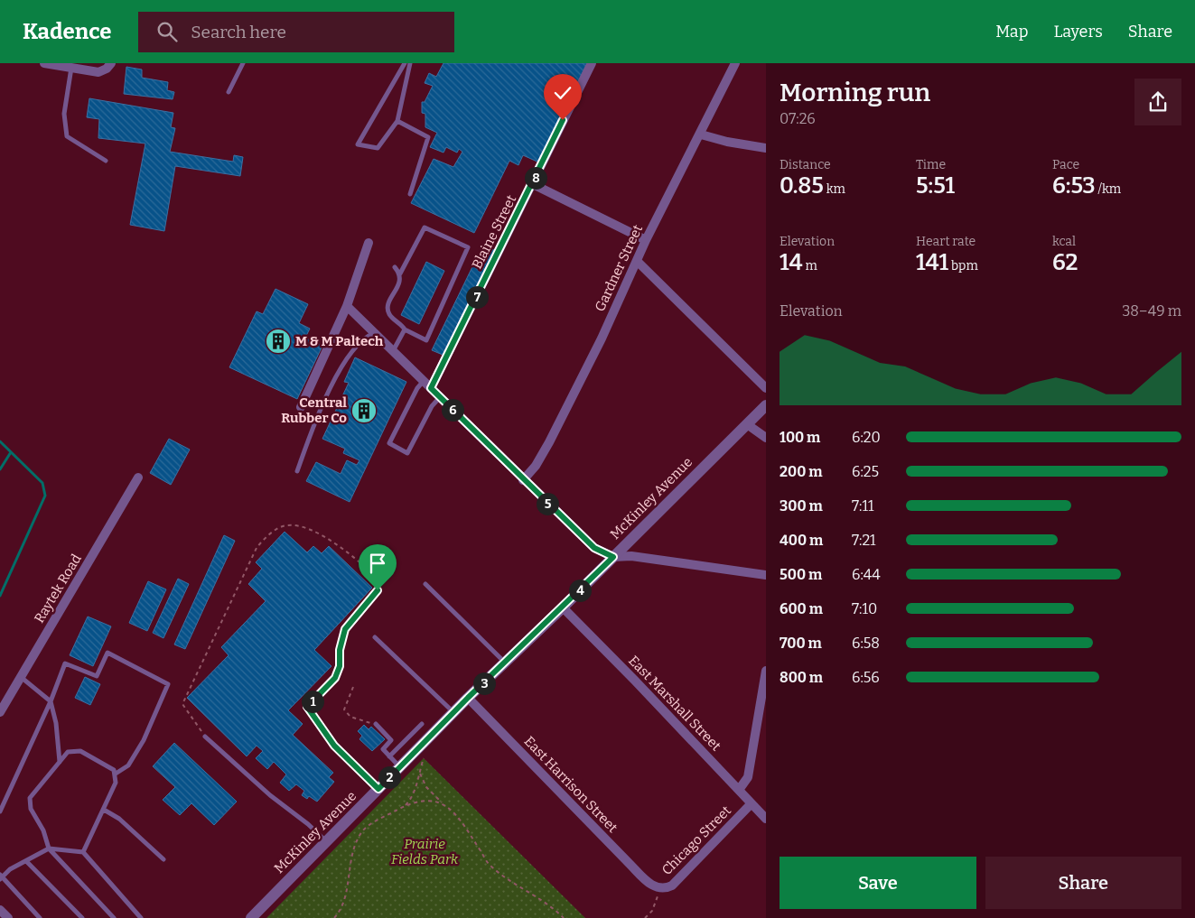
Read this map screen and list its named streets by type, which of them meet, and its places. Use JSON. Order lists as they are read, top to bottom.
{
  "streets": {
    "street": [
      "Blaine Street",
      "Gardner Street",
      "McKinley Avenue",
      "Raytek Road",
      "East Marshall Street",
      "East Harrison Street",
      "Chicago Street"
    ]
  },
  "crossings": [
    ["McKinley Avenue", "East Marshall Street"],
    ["McKinley Avenue", "East Harrison Street"],
    ["East Marshall Street", "Chicago Street"],
    ["East Harrison Street", "Chicago Street"]
  ],
  "parks": ["Prairie Fields Park"],
  "places": {
    "building": ["M & M Paltech", "Central Rubber Co"]
  },
  "page": {
    "header": "Kadence",
    "search": "Search here",
    "nav": ["Map", "Layers", "Share"],
    "heading": ["Morning run", "07:26"],
    "stats": [
      ["Distance", "0.85 km"],
      ["Time", "5:51"],
      ["Pace", "6:53 /km"],
      ["Elevation", "14 m"],
      ["Heart rate", "141 bpm"],
      ["kcal", "62"]
    ],
    "pins": [
      "8",
      "7",
      "6",
      "5",
      "4",
      "3",
      "1",
      "2"
    ],
    "chart": ["Elevation", "38–49 m"],
    "list": [
      {
        "name": "100 m",
        "note": "6:20"
      },
      {
        "name": "200 m",
        "note": "6:25"
      },
      {
        "name": "300 m",
        "note": "7:11"
      },
      {
        "name": "400 m",
        "note": "7:21"
      },
      {
        "name": "500 m",
        "note": "6:44"
      },
      {
        "name": "600 m",
        "note": "7:10"
      },
      {
        "name": "700 m",
        "note": "6:58"
      },
      {
        "name": "800 m",
        "note": "6:56"
      }
    ],
    "buttons": ["Save", "Share"]
  }
}
